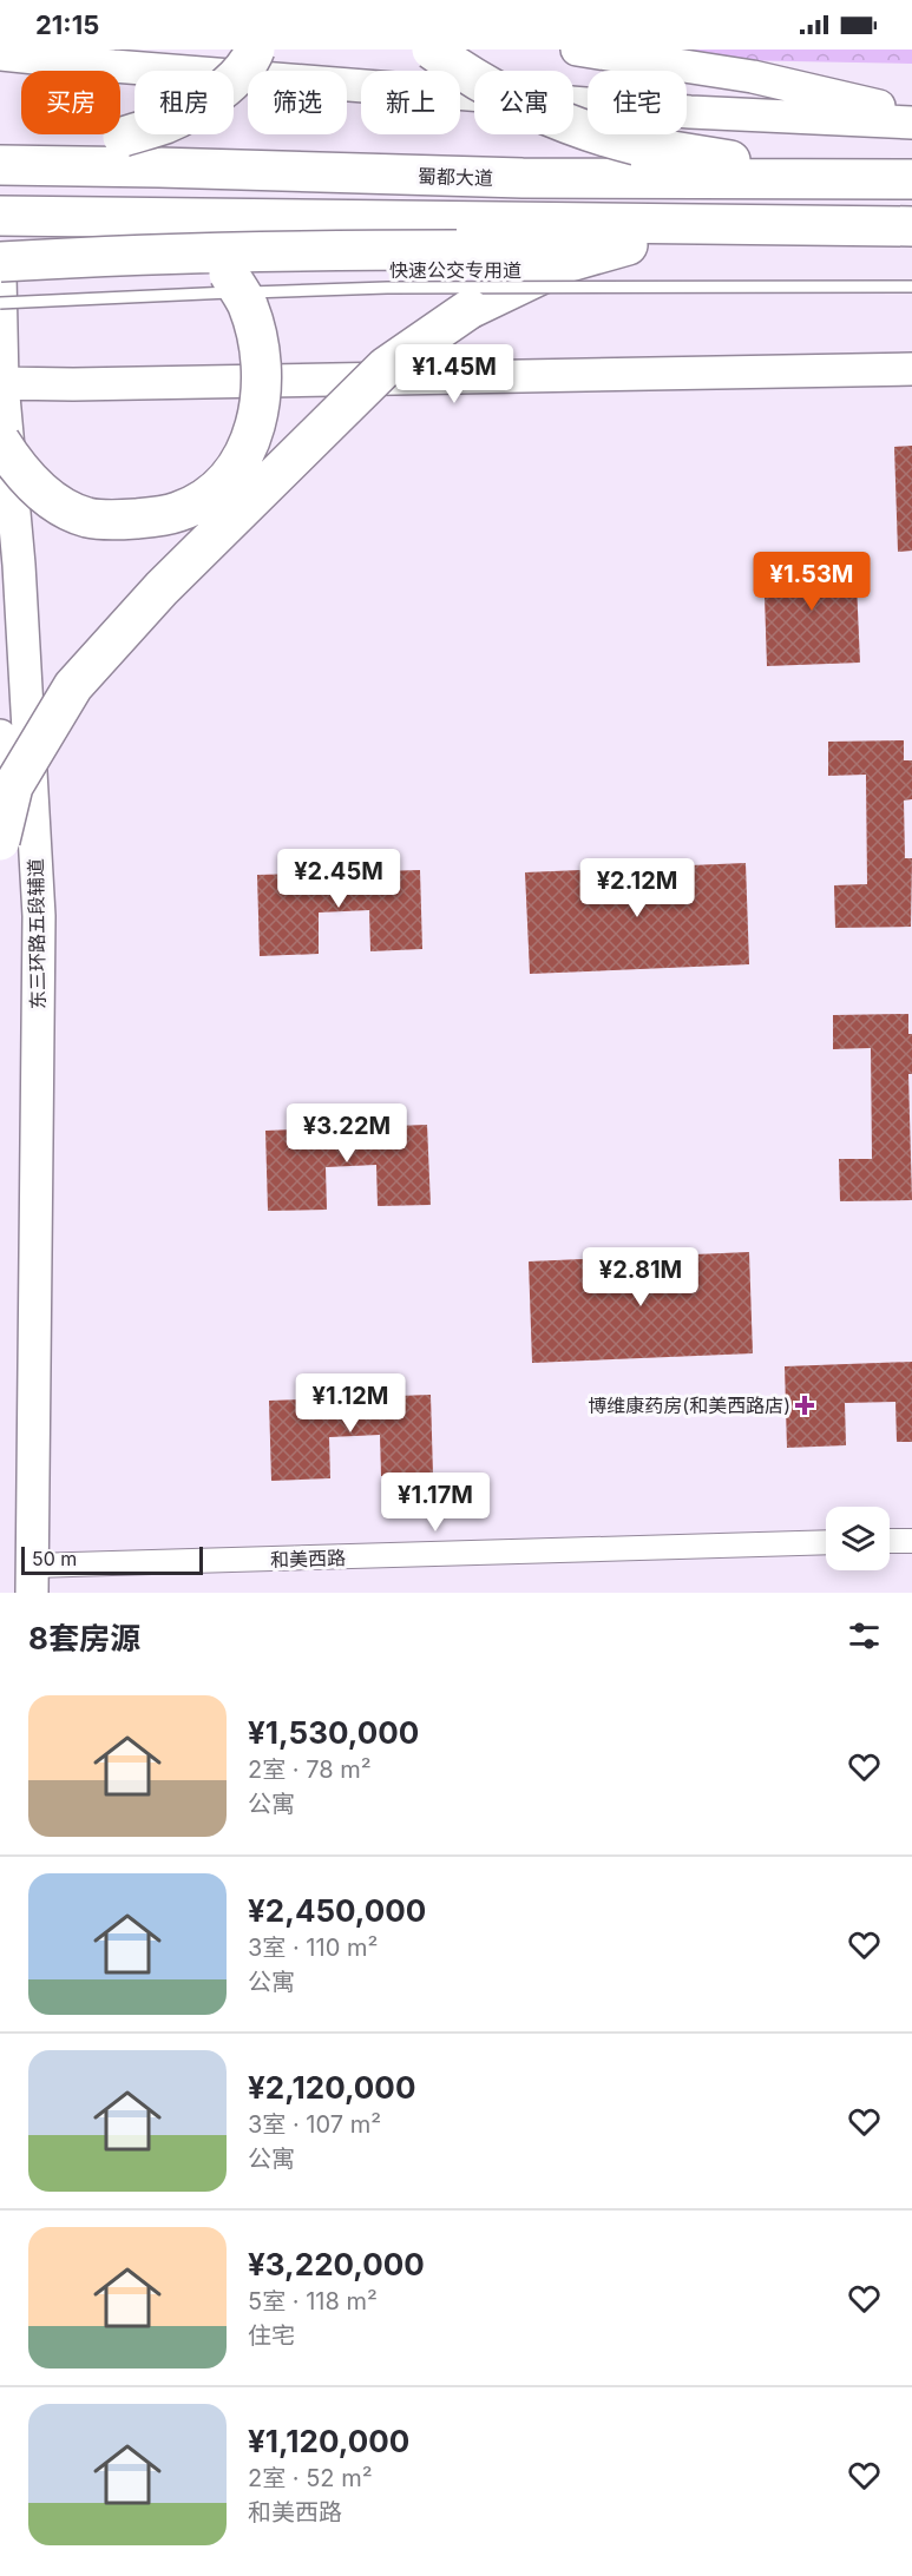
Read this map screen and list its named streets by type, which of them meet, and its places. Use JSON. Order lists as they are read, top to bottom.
{
  "streets": {
    "highway": ["蜀都大道"],
    "main road": ["东三环路五段辅道"],
    "street": ["和美西路"],
    "lane": ["快速公交专用道"]
  },
  "crossings": [
    ["东三环路五段辅道", "和美西路"]
  ],
  "places": {
    "health": ["博维康药房(和美西路店)"]
  },
  "scale_bar": "50 m",
  "page": {
    "status": "21:15",
    "chip": [
      "买房",
      "租房",
      "筛选",
      "新上",
      "公寓",
      "住宅"
    ],
    "price": [
      "¥1.45M",
      "¥1.53M",
      "¥2.45M",
      "¥2.12M",
      "¥3.22M",
      "¥2.81M",
      "¥1.12M",
      "¥1.17M"
    ],
    "scale": "50 m",
    "heading": "8套房源",
    "list": [
      {
        "name": "¥1,530,000",
        "note": "2室 · 78 m² · 公寓"
      },
      {
        "name": "¥2,450,000",
        "note": "3室 · 110 m² · 公寓"
      },
      {
        "name": "¥2,120,000",
        "note": "3室 · 107 m² · 公寓"
      },
      {
        "name": "¥3,220,000",
        "note": "5室 · 118 m² · 住宅"
      },
      {
        "name": "¥1,120,000",
        "note": "2室 · 52 m² · 和美西路"
      }
    ]
  }
}
